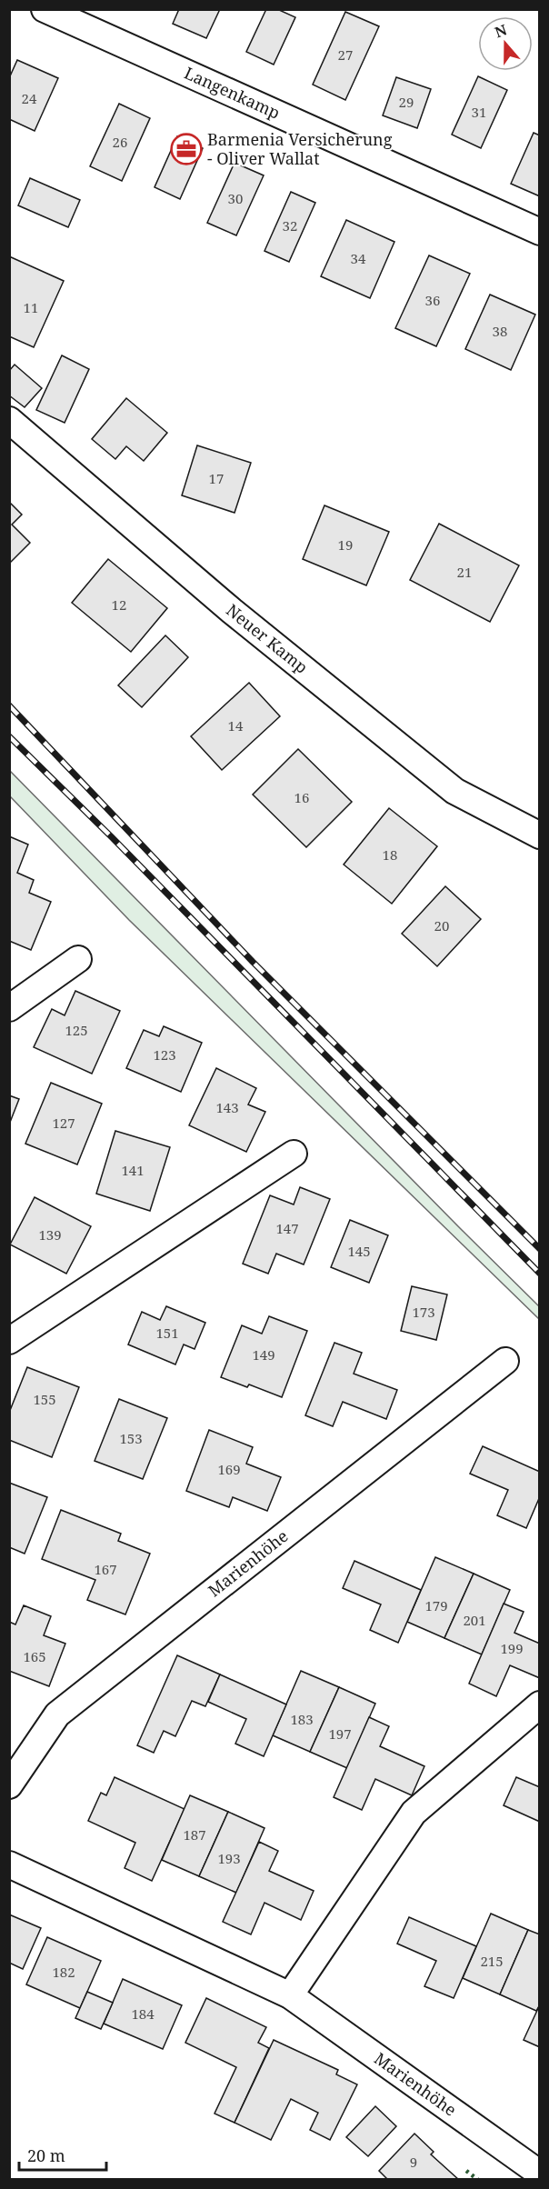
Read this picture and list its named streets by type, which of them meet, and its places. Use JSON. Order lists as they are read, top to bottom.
{
  "streets": {
    "street": ["Langenkamp", "Neuer Kamp", "Marienhöhe"]
  },
  "places": {
    "office": ["Barmenia Versicherung - Oliver Wallat"]
  },
  "house_numbers": [
    "27",
    "24",
    "29",
    "31",
    "26",
    "30",
    "32",
    "34",
    "36",
    "11",
    "38",
    "17",
    "19",
    "21",
    "12",
    "14",
    "16",
    "18",
    "20",
    "125",
    "123",
    "143",
    "127",
    "141",
    "147",
    "139",
    "145",
    "173",
    "151",
    "149",
    "155",
    "153",
    "169",
    "167",
    "179",
    "201",
    "199",
    "165",
    "183",
    "197",
    "187",
    "193",
    "215",
    "182",
    "184",
    "9"
  ],
  "scale_bar": "20 m",
  "north": "top"
}
